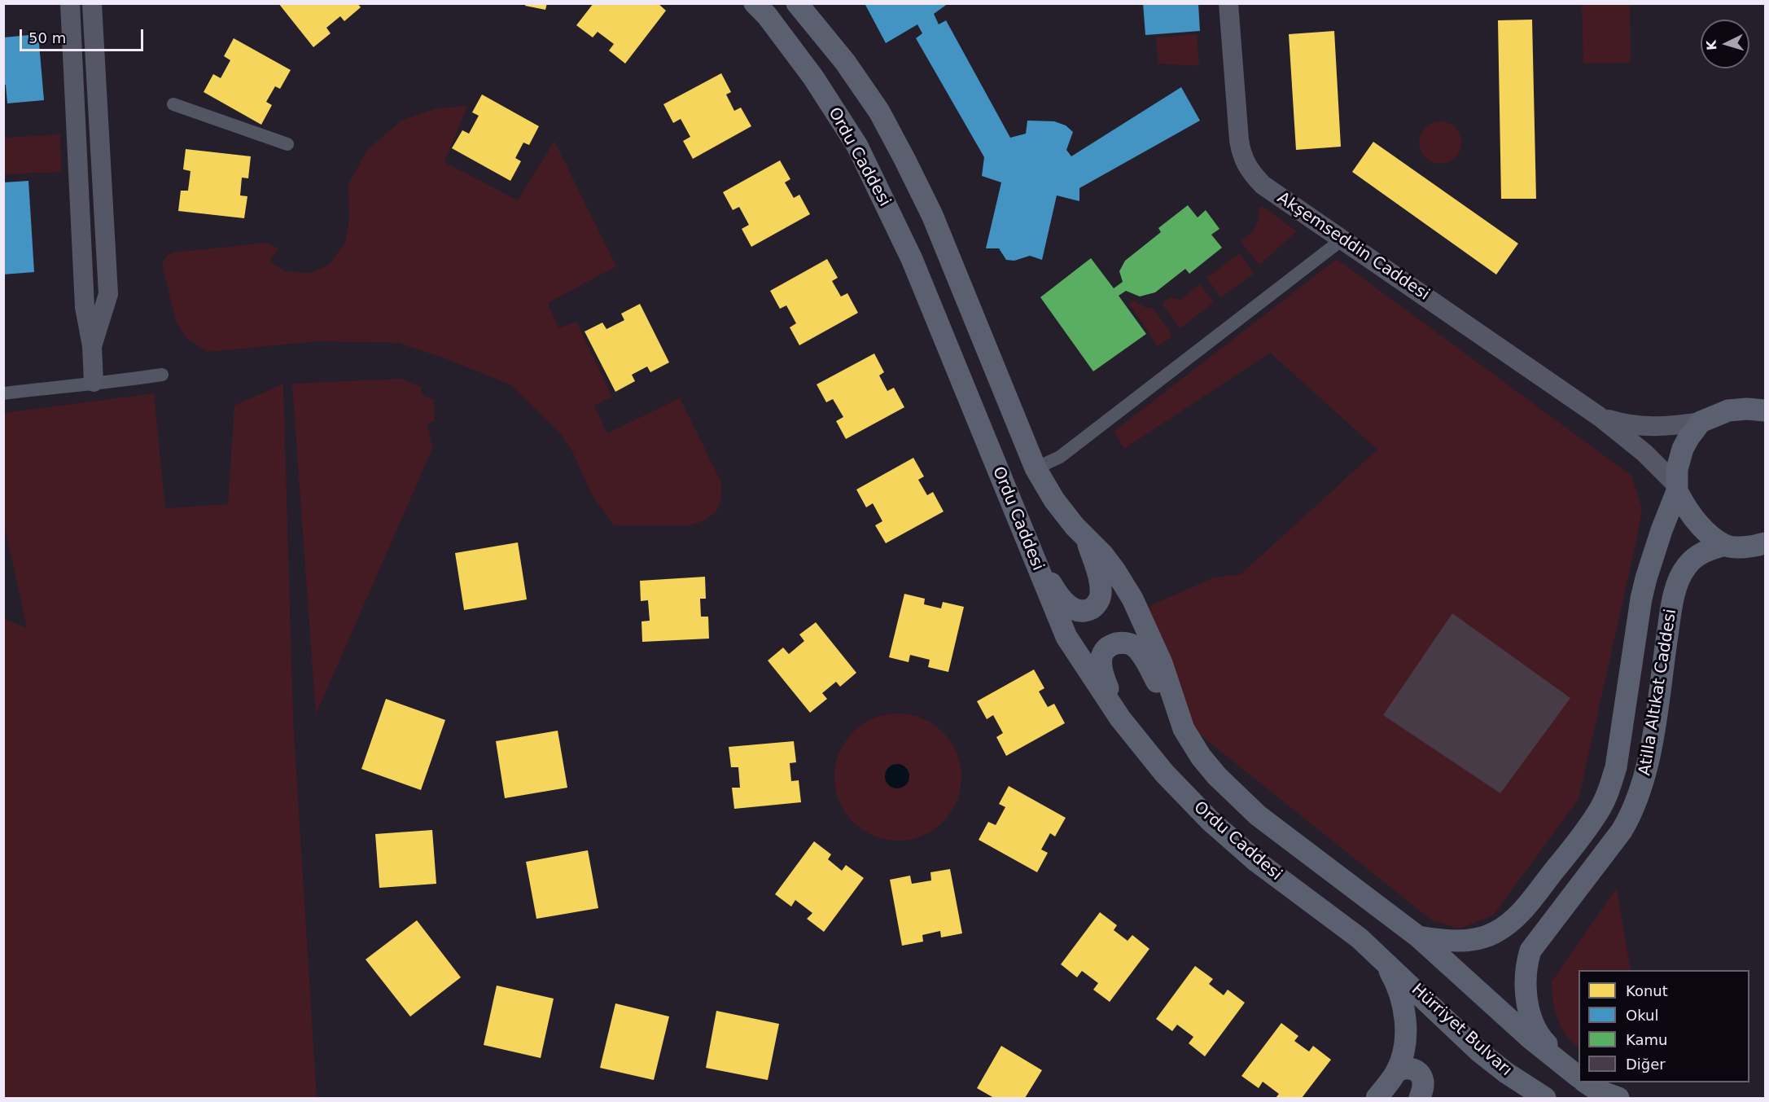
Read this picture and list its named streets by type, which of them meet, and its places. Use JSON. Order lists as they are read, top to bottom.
{
  "streets": {
    "main road": ["Ordu Caddesi", "Atilla Altıkat Caddesi", "Hürriyet Bulvarı"],
    "street": ["Akşemseddin Caddesi"]
  },
  "crossings": [
    ["Ordu Caddesi", "Atilla Altıkat Caddesi"],
    ["Ordu Caddesi", "Hürriyet Bulvarı"],
    ["Akşemseddin Caddesi", "Atilla Altıkat Caddesi"]
  ],
  "legend": [
    "Konut",
    "Okul",
    "Kamu",
    "Diğer"
  ],
  "scale_bar": "50 m",
  "north": "left"
}
